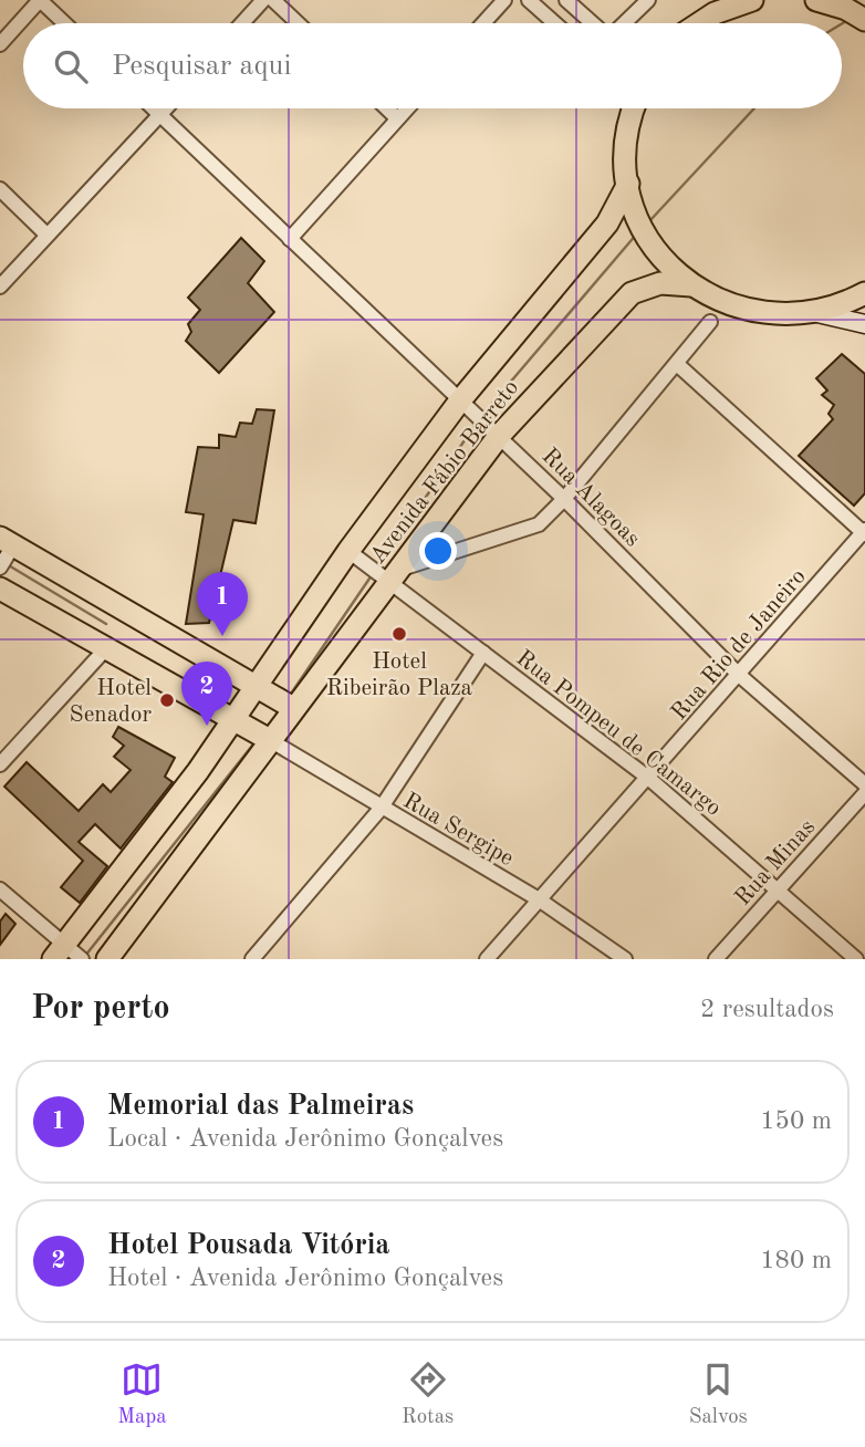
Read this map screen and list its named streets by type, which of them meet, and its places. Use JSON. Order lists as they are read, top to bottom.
{
  "streets": {
    "main road": ["Avenida Fábio Barreto"],
    "street": [
      "Rua Alagoas",
      "Rua Rio de Janeiro",
      "Rua Pompeu de Camargo",
      "Rua Sergipe",
      "Rua Minas"
    ]
  },
  "crossings": [
    ["Avenida Fábio Barreto", "Rua Alagoas"],
    ["Avenida Fábio Barreto", "Rua Pompeu de Camargo"],
    ["Avenida Fábio Barreto", "Rua Sergipe"],
    ["Rua Alagoas", "Rua Rio de Janeiro"],
    ["Rua Rio de Janeiro", "Rua Pompeu de Camargo"],
    ["Rua Rio de Janeiro", "Rua Sergipe"],
    ["Rua Pompeu de Camargo", "Rua Minas"]
  ],
  "places": ["Hotel Ribeirão Plaza", "Hotel Senador"],
  "page": {
    "search": "Pesquisar aqui",
    "pins": ["1", "2"],
    "heading": ["Por perto", "2 resultados"],
    "list": [
      {
        "mark": "1",
        "name": "Memorial das Palmeiras",
        "note": "Local · Avenida Jerônimo Gonçalves",
        "value": "150 m"
      },
      {
        "mark": "2",
        "name": "Hotel Pousada Vitória",
        "note": "Hotel · Avenida Jerônimo Gonçalves",
        "value": "180 m"
      }
    ],
    "nav": ["Mapa", "Rotas", "Salvos"]
  }
}
